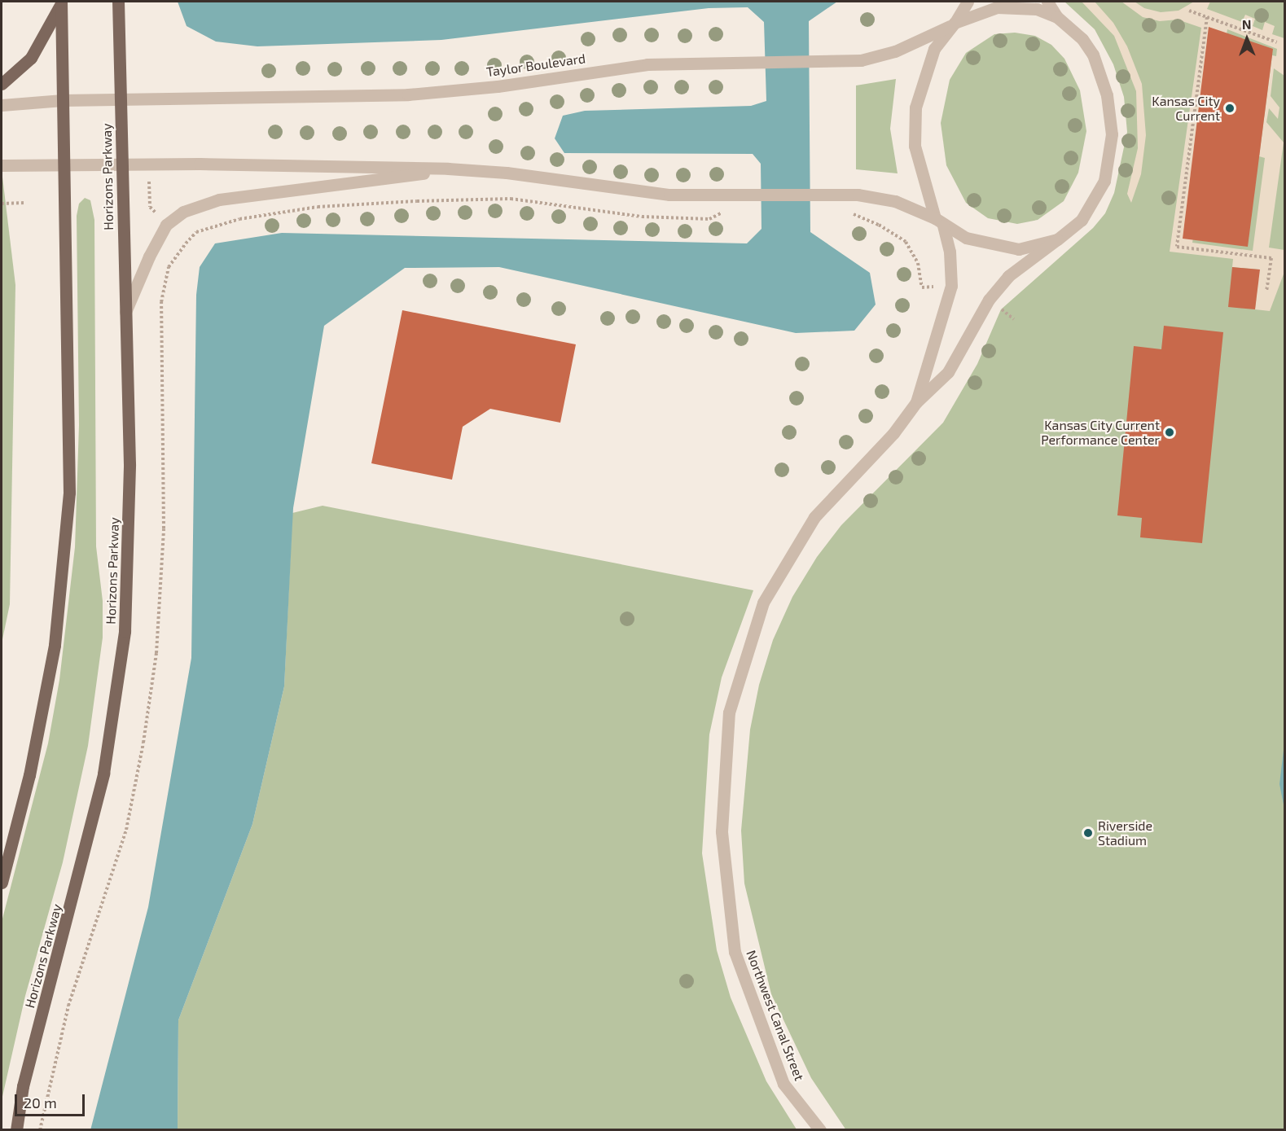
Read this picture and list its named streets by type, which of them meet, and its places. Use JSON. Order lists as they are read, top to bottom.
{
  "streets": {
    "main road": ["Horizons Parkway"],
    "street": ["Taylor Boulevard", "Northwest Canal Street"]
  },
  "crossings": [
    ["Taylor Boulevard", "Horizons Parkway"],
    ["Taylor Boulevard", "Northwest Canal Street"]
  ],
  "places": ["Kansas City Current", "Kansas City Current Performance Center", "Riverside Stadium"],
  "scale_bar": "20 m",
  "north": "top"
}
